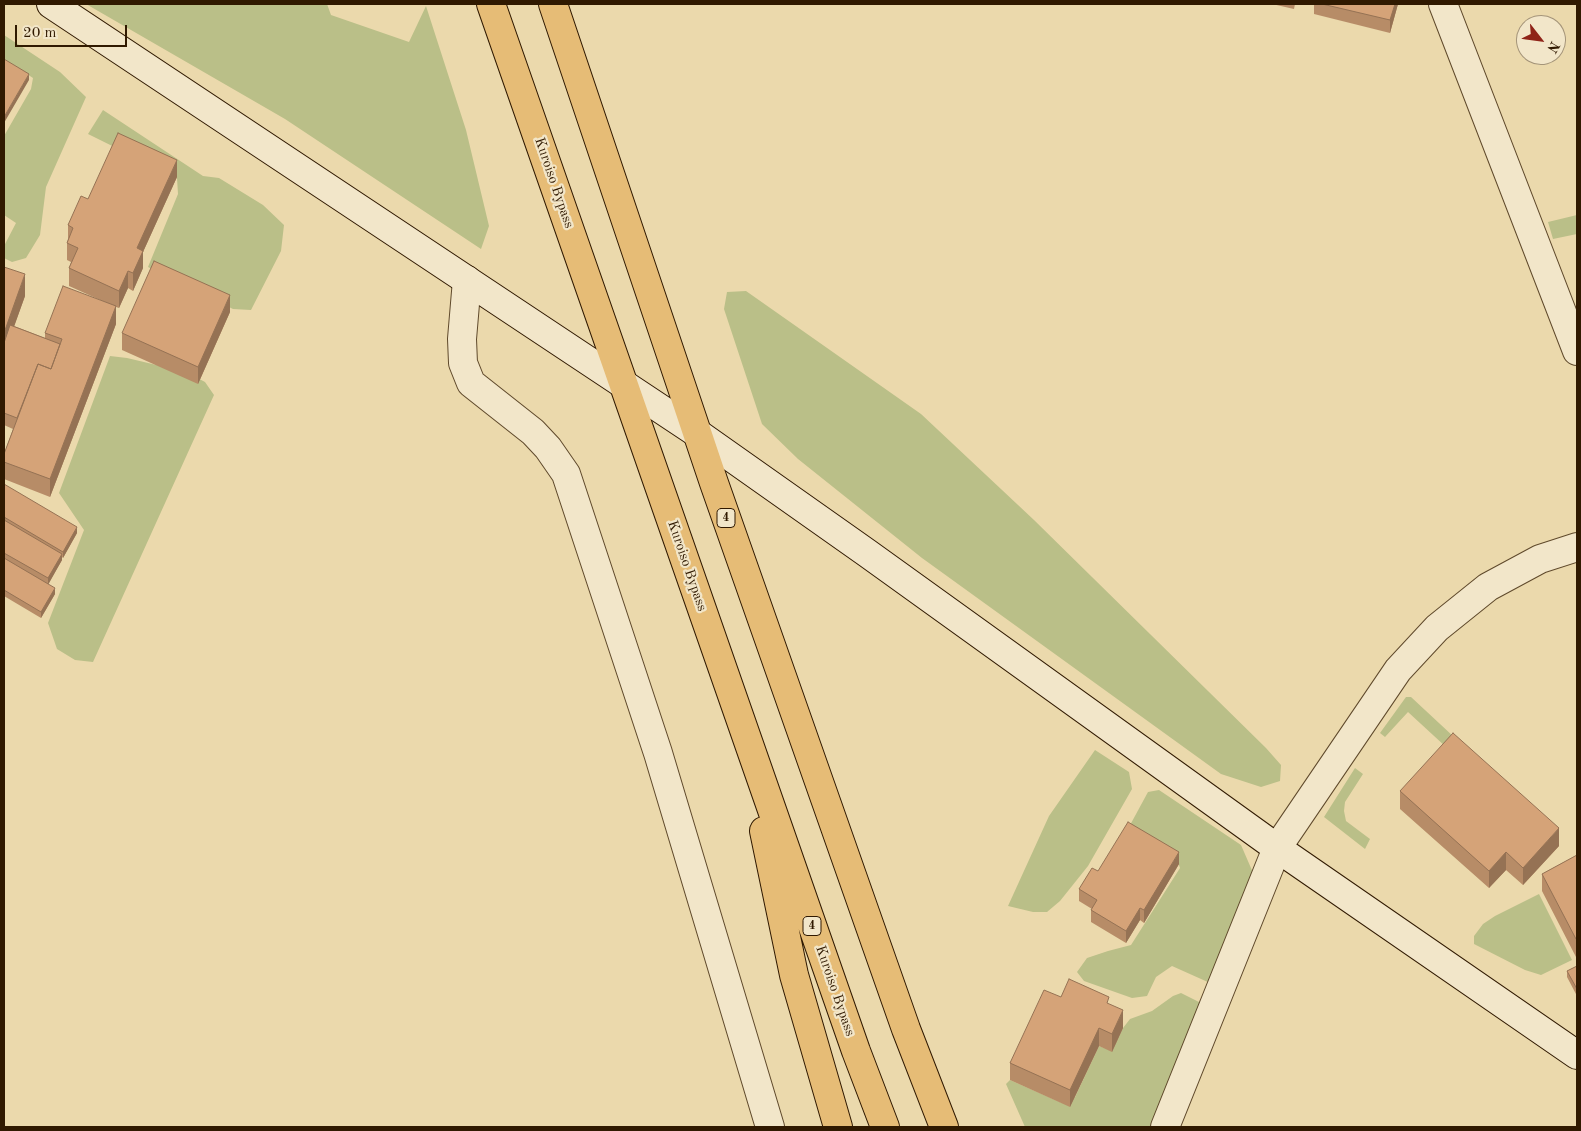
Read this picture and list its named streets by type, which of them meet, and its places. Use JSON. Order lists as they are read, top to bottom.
{
  "streets": {
    "highway": ["Kuroiso Bypass", "4"]
  },
  "crossings": [
    ["Kuroiso Bypass", "4"]
  ],
  "scale_bar": "20 m",
  "north": "bottom right"
}
